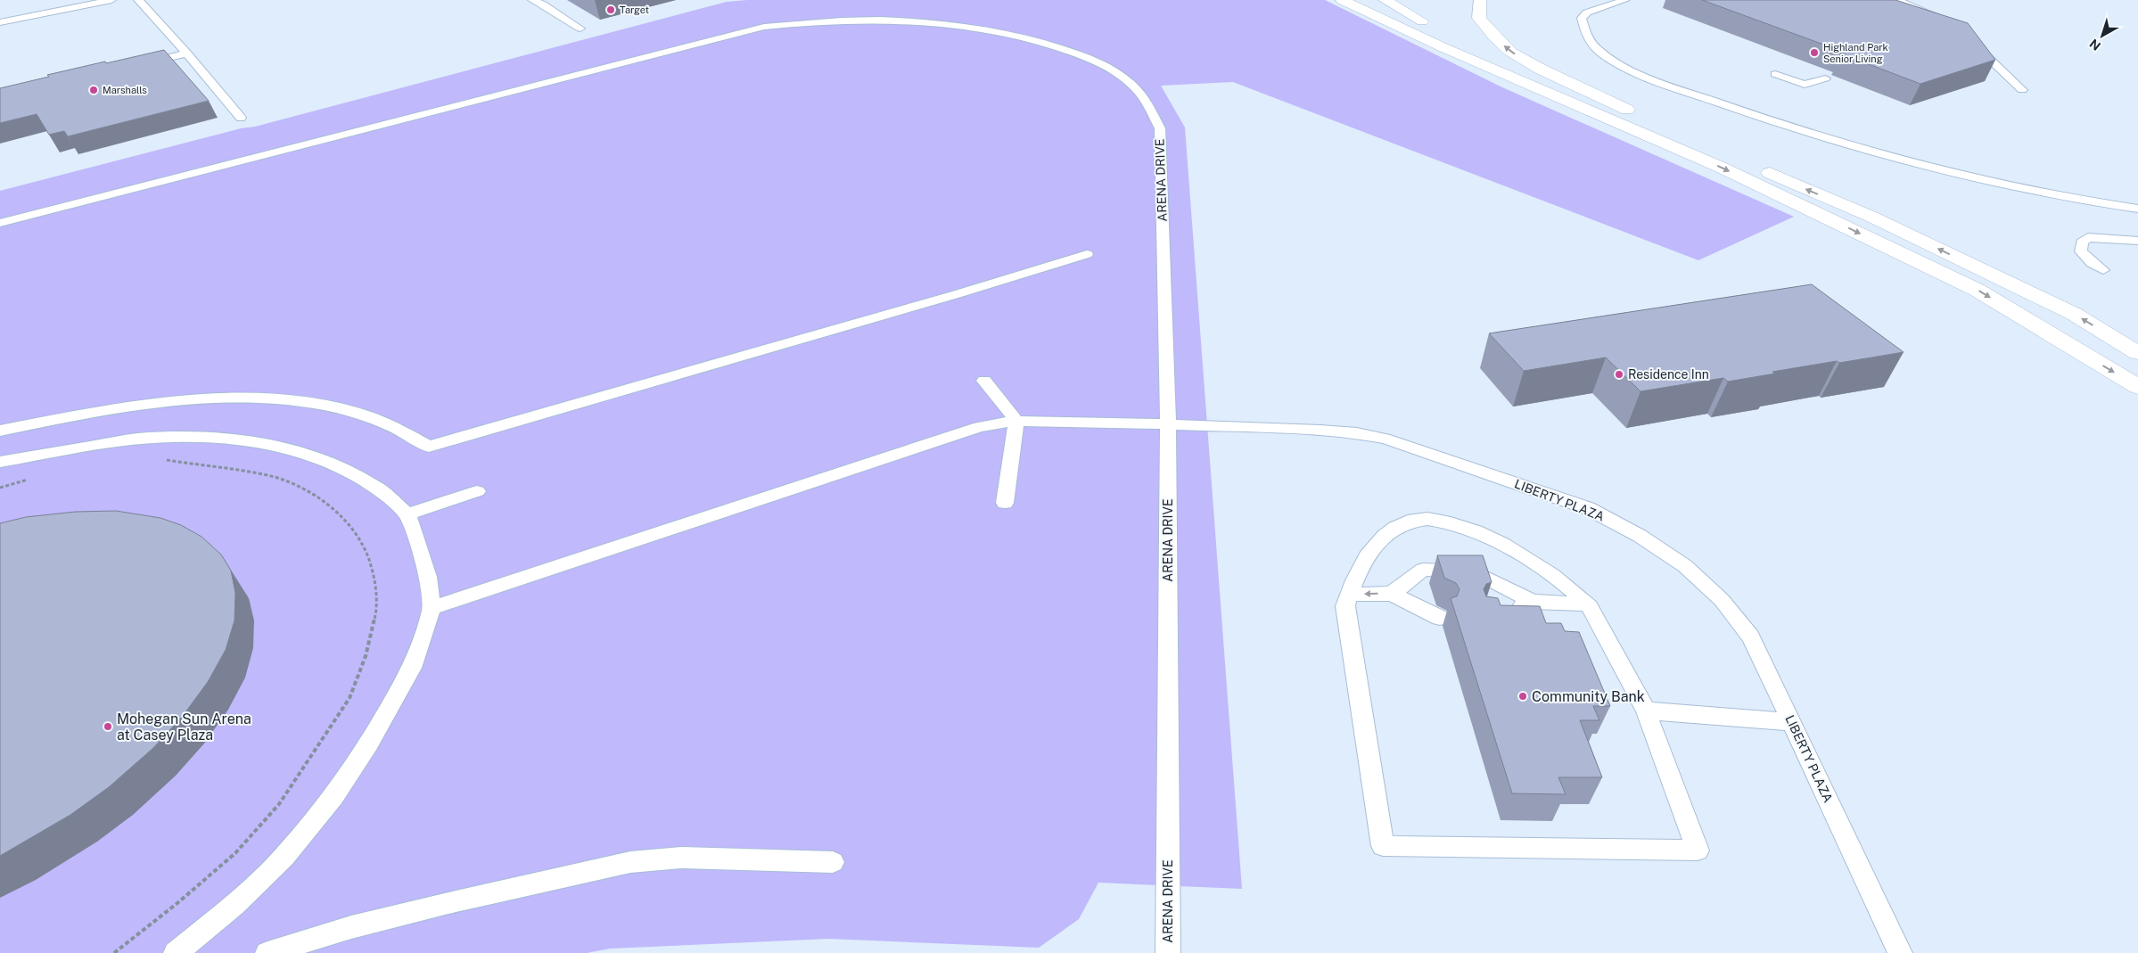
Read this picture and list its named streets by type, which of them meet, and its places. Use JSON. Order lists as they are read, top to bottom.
{
  "streets": {
    "lane": ["ARENA DRIVE", "LIBERTY PLAZA"]
  },
  "crossings": [
    ["ARENA DRIVE", "LIBERTY PLAZA"]
  ],
  "places": [
    "Target",
    "Highland Park Senior Living",
    "Marshalls",
    "Residence Inn",
    "Community Bank",
    "Mohegan Sun Arena at Casey Plaza"
  ],
  "north": "bottom left"
}
